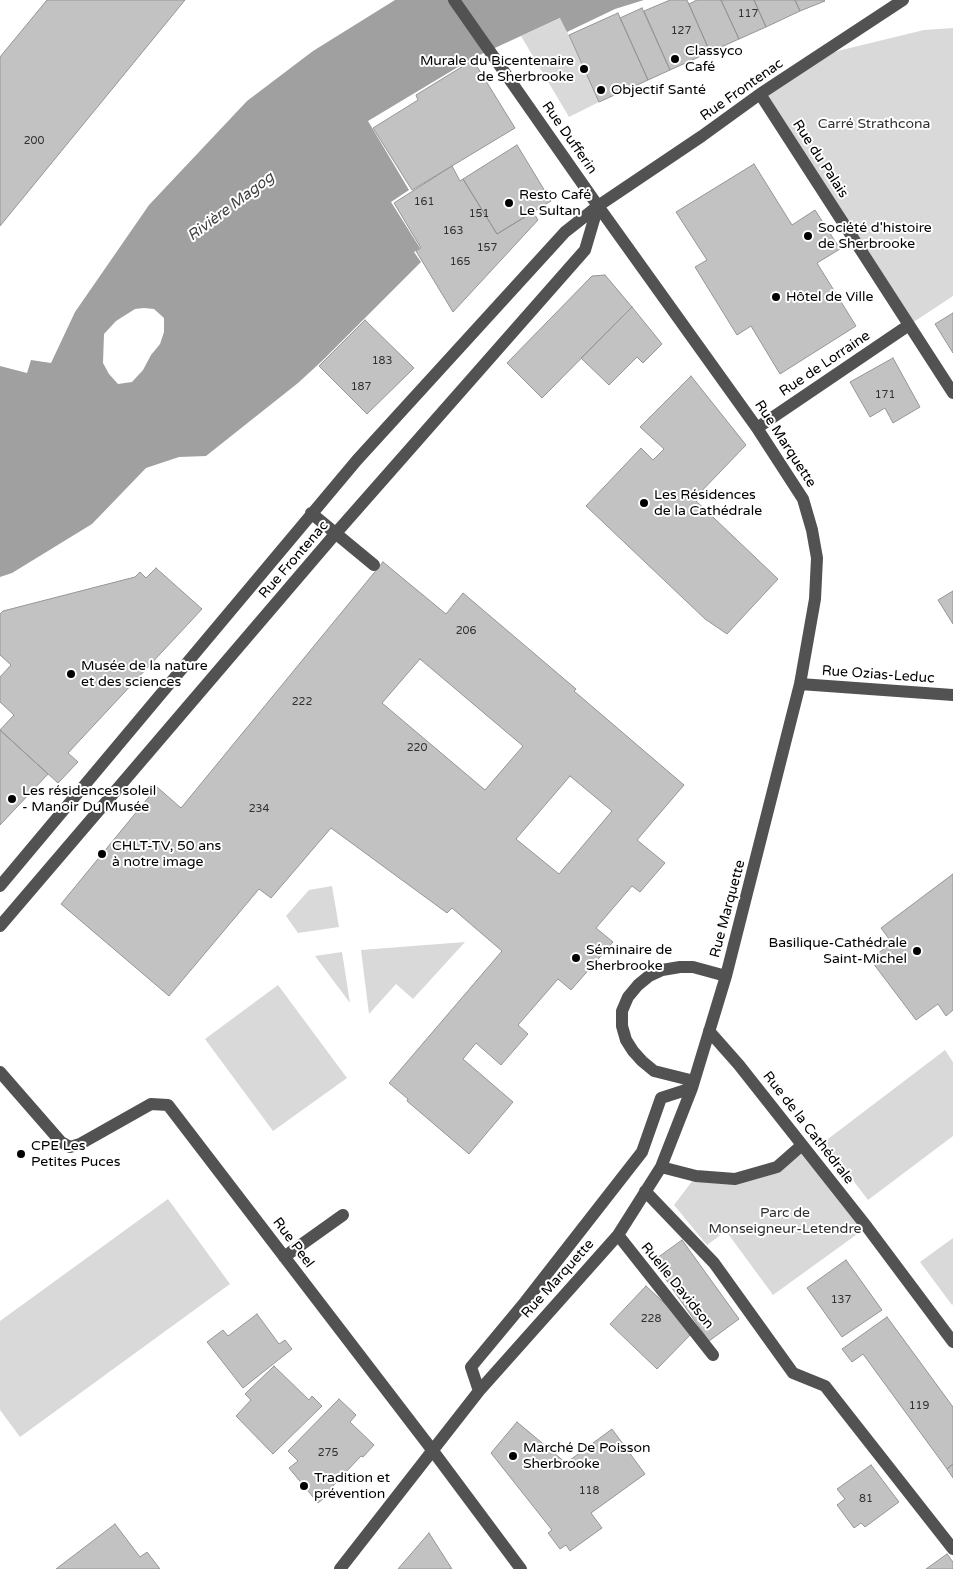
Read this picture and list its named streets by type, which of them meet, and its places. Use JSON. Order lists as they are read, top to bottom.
{
  "streets": {
    "street": [
      "Rue Frontenac",
      "Rue Dufferin",
      "Rue du Palais",
      "Rue de Lorraine",
      "Rue Marquette",
      "Rue Ozias-Leduc",
      "Rue de la Cathédrale",
      "Rue Peel",
      "Ruelle Davidson"
    ]
  },
  "crossings": [
    ["Rue Frontenac", "Rue Dufferin"],
    ["Rue Frontenac", "Rue du Palais"],
    ["Rue Frontenac", "Rue Marquette"],
    ["Rue Dufferin", "Rue Marquette"],
    ["Rue du Palais", "Rue de Lorraine"],
    ["Rue de Lorraine", "Rue Marquette"],
    ["Rue Marquette", "Rue Ozias-Leduc"],
    ["Rue Marquette", "Rue de la Cathédrale"],
    ["Rue Marquette", "Rue Peel"],
    ["Rue Marquette", "Ruelle Davidson"]
  ],
  "water": ["Rivière Magog"],
  "parks": ["Carré Strathcona", "Parc de Monseigneur-Letendre"],
  "places": [
    "Classyco Café",
    "Murale du Bicentenaire de Sherbrooke",
    "Objectif Santé",
    "Resto Café Le Sultan",
    "Société d'histoire de Sherbrooke",
    "Hôtel de Ville",
    "Les Résidences de la Cathédrale",
    "Musée de la nature et des sciences",
    "Les résidences soleil - Manoir Du Musée",
    "CHLT-TV, 50 ans à notre image",
    "Basilique-Cathédrale Saint-Michel",
    "Séminaire de Sherbrooke",
    "CPE Les Petites Puces",
    "Marché De Poisson Sherbrooke",
    "Tradition et prévention"
  ],
  "house_numbers": [
    "117",
    "127",
    "200",
    "161",
    "151",
    "163",
    "157",
    "165",
    "183",
    "187",
    "171",
    "206",
    "222",
    "220",
    "234",
    "137",
    "228",
    "119",
    "275",
    "118",
    "81"
  ]
}
